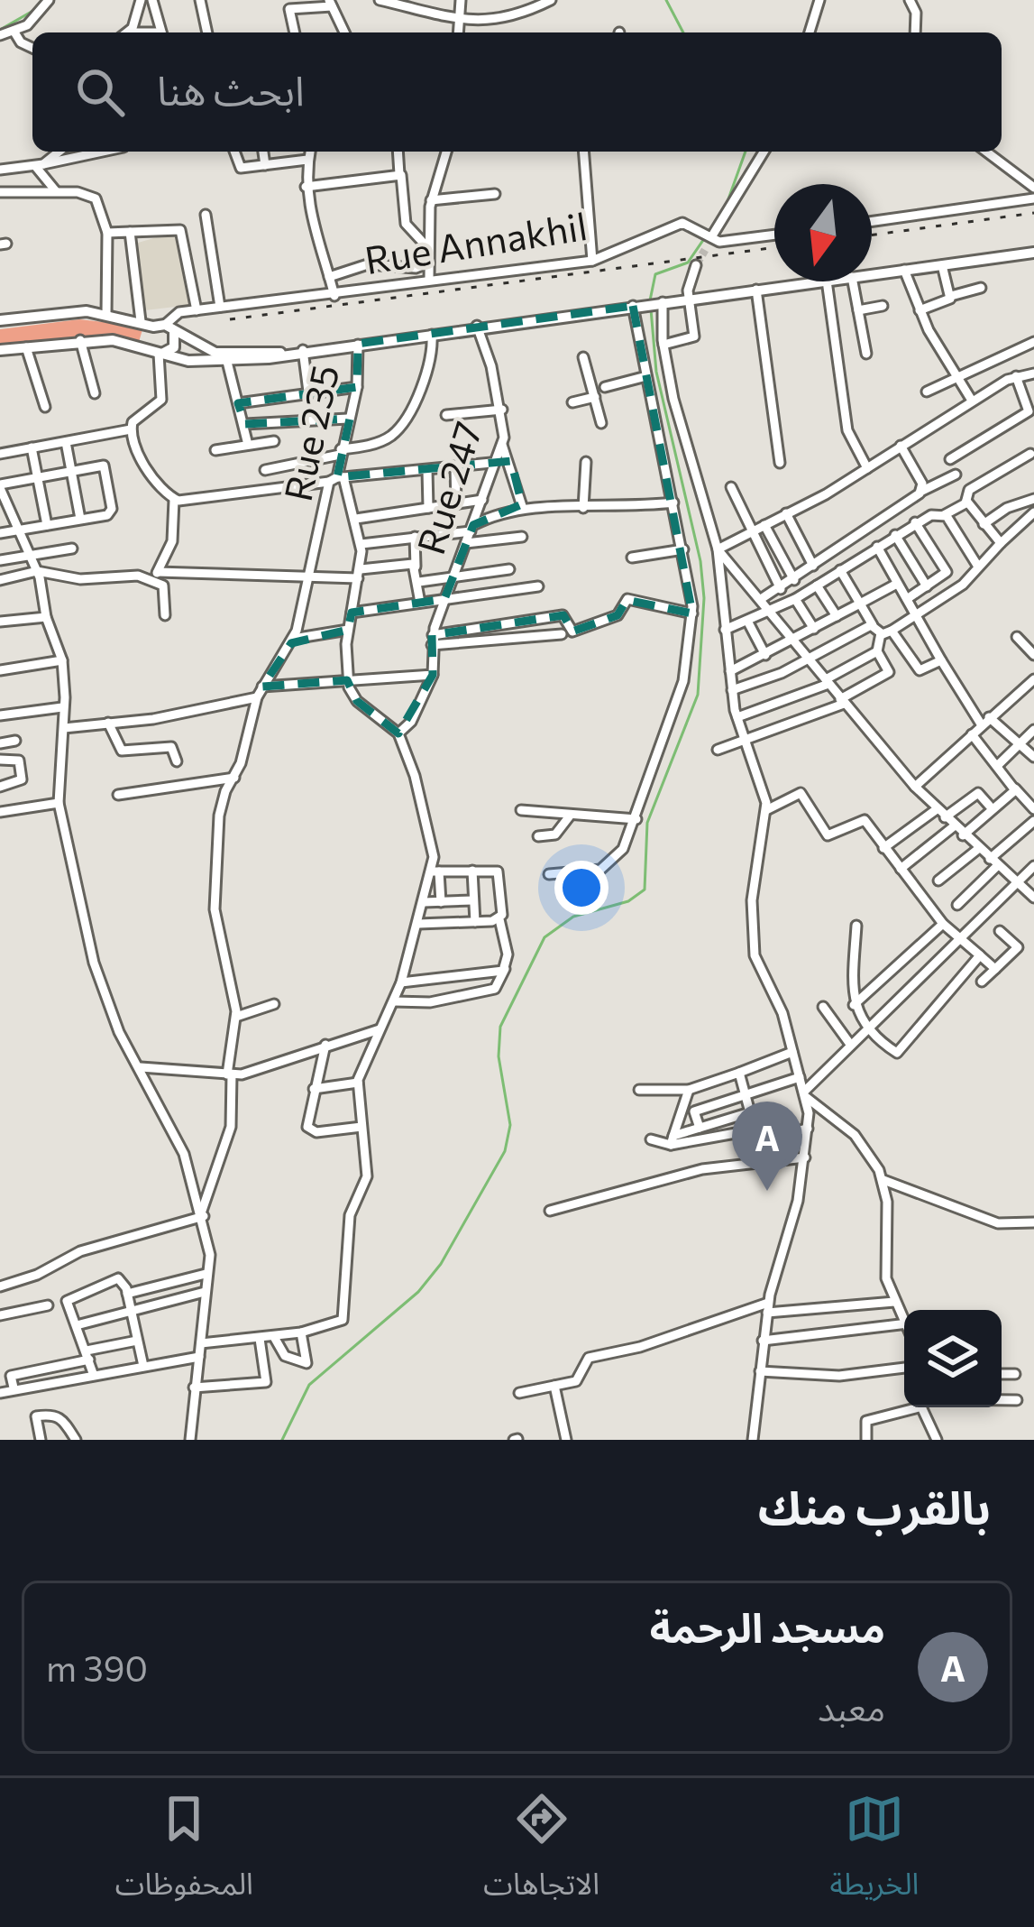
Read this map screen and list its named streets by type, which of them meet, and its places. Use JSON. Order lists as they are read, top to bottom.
{
  "streets": {
    "street": ["Rue Annakhil", "Rue 235", "Rue 247"]
  },
  "north": "bottom",
  "page": {
    "search": "ابحث هنا",
    "pins": "A",
    "heading": "بالقرب منك",
    "list": [
      {
        "mark": "A",
        "name": "مسجد الرحمة",
        "note": "معبد",
        "value": "390 m"
      }
    ],
    "nav": ["الخريطة", "الاتجاهات", "المحفوظات"]
  }
}
